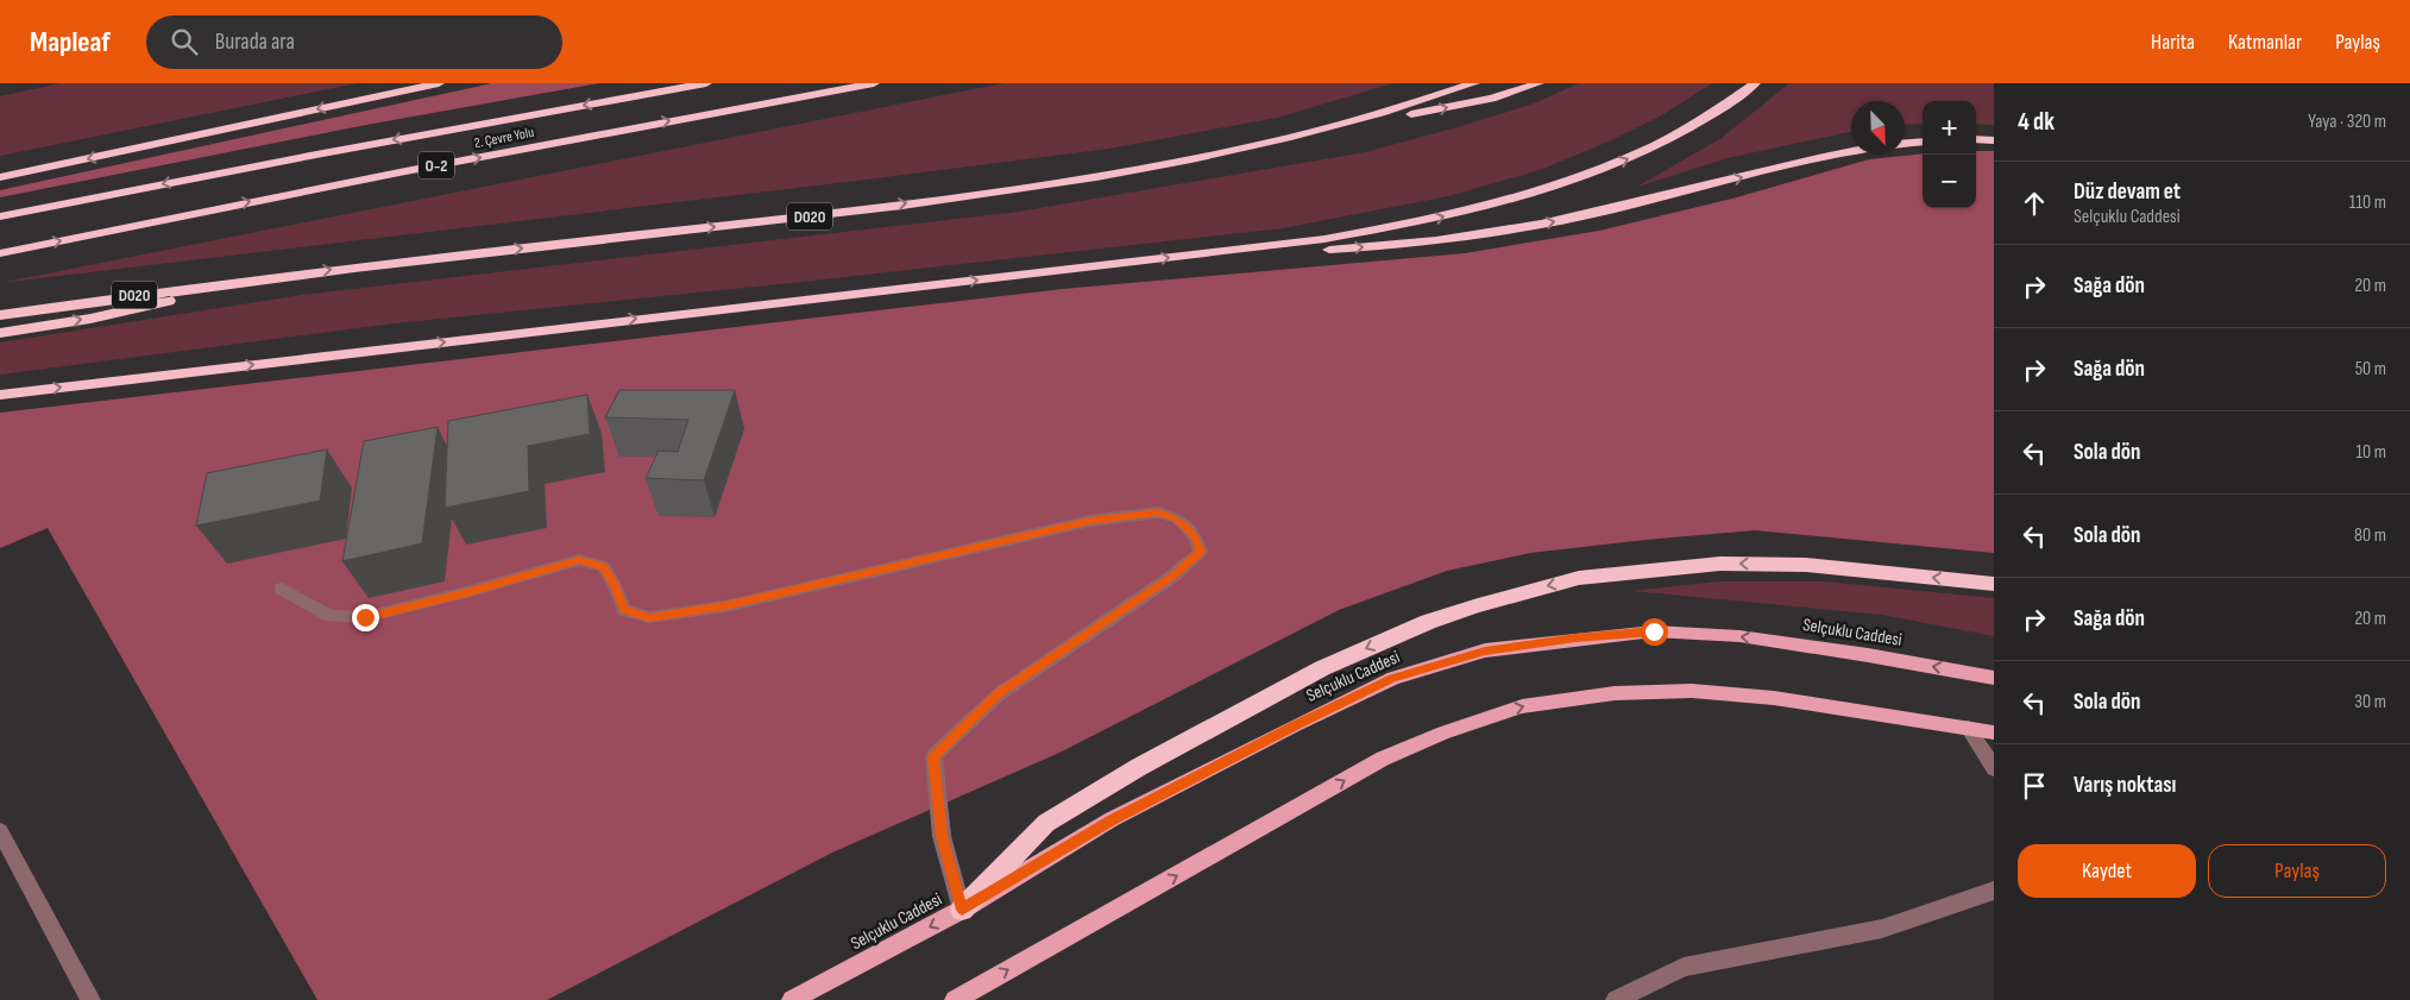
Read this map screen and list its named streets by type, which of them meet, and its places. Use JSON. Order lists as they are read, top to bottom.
{
  "streets": {
    "highway": ["2. Çevre Yolu", "O-2", "D020"],
    "main road": ["Selçuklu Caddesi"]
  },
  "north": "bottom right",
  "page": {
    "header": "Mapleaf",
    "search": "Burada ara",
    "nav": ["Harita", "Katmanlar", "Paylaş"],
    "heading": ["4 dk", "Yaya · 320 m"],
    "map_buttons": ["+", "−"],
    "list": [
      ["Düz devam et", "Selçuklu Caddesi", "110 m"],
      ["Sağa dön", "20 m"],
      ["Sağa dön", "50 m"],
      ["Sola dön", "10 m"],
      ["Sola dön", "80 m"],
      ["Sağa dön", "20 m"],
      ["Sola dön", "30 m"],
      "Varış noktası"
    ],
    "buttons": ["Kaydet", "Paylaş"]
  }
}
